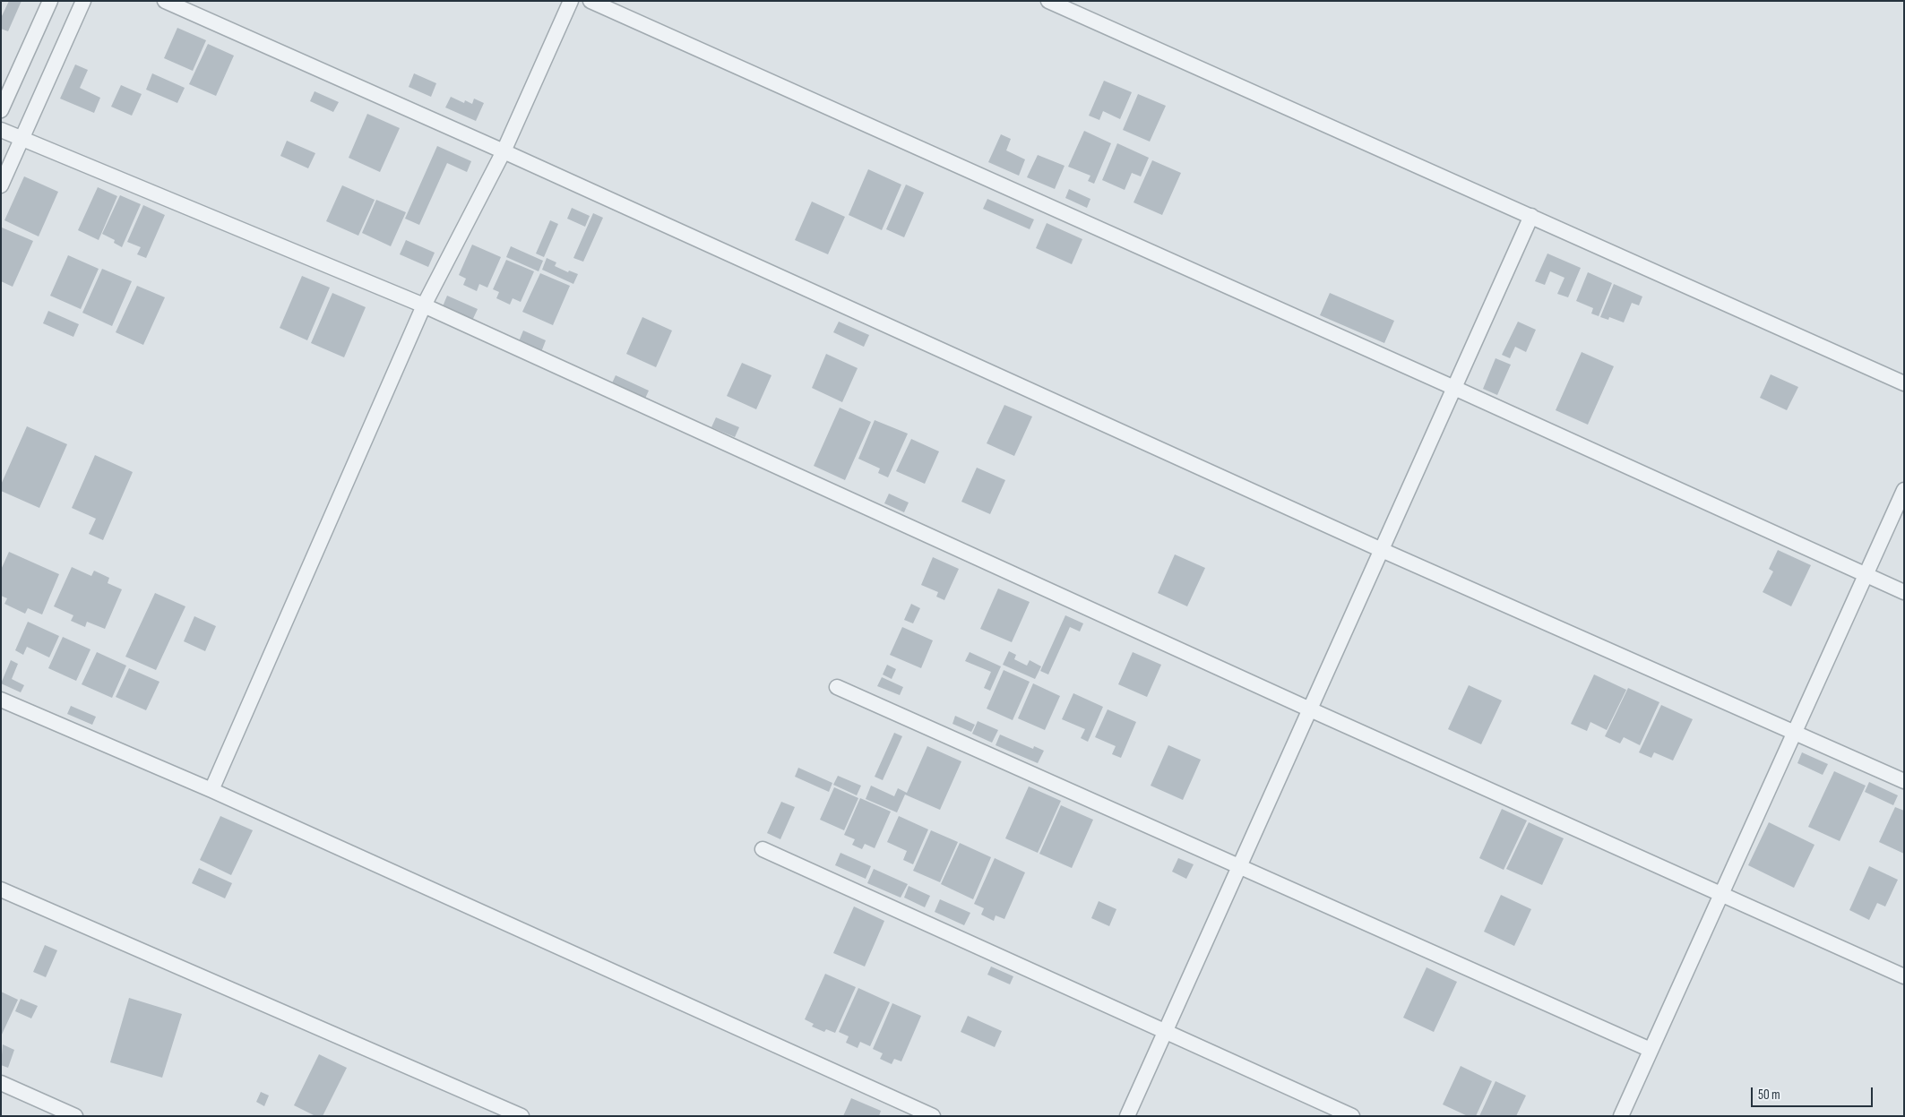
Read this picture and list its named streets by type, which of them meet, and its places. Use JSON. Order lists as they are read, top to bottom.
{
  "scale_bar": "50 m"
}
